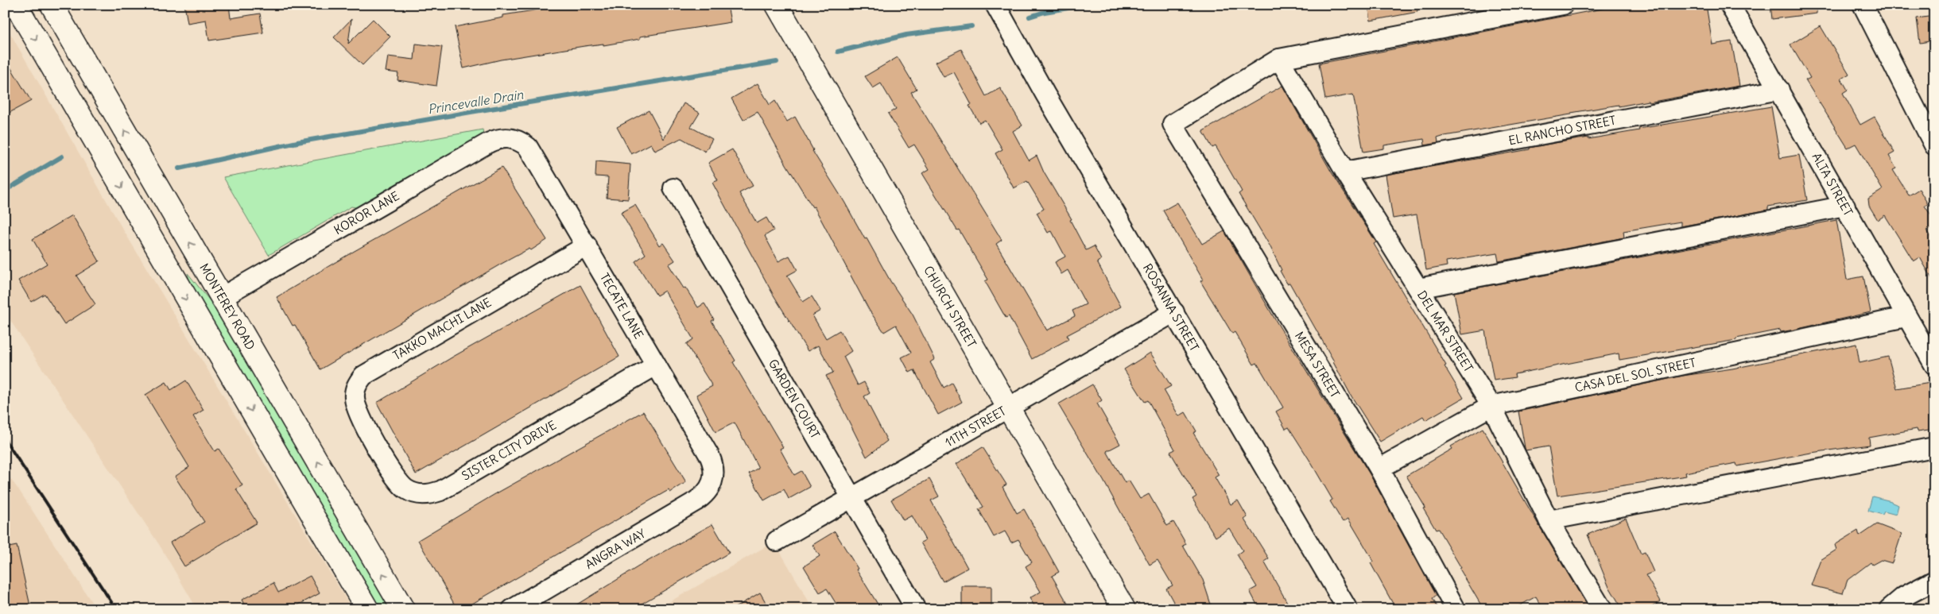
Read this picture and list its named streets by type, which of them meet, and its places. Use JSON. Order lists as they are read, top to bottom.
{
  "streets": {
    "main road": ["MONTEREY ROAD", "CHURCH STREET"],
    "street": [
      "EL RANCHO STREET",
      "ALTA STREET",
      "KOROR LANE",
      "TECATE LANE",
      "ROSANNA STREET",
      "TAKKO MACHI LANE",
      "DEL MAR STREET",
      "MESA STREET",
      "CASA DEL SOL STREET",
      "GARDEN COURT",
      "11TH STREET",
      "SISTER CITY DRIVE",
      "ANGRA WAY"
    ]
  },
  "crossings": [
    ["EL RANCHO STREET", "ALTA STREET"],
    ["EL RANCHO STREET", "DEL MAR STREET"],
    ["ALTA STREET", "CASA DEL SOL STREET"],
    ["KOROR LANE", "TECATE LANE"],
    ["KOROR LANE", "MONTEREY ROAD"],
    ["TECATE LANE", "TAKKO MACHI LANE"],
    ["TECATE LANE", "SISTER CITY DRIVE"],
    ["TECATE LANE", "ANGRA WAY"],
    ["CHURCH STREET", "11TH STREET"],
    ["ROSANNA STREET", "11TH STREET"],
    ["TAKKO MACHI LANE", "SISTER CITY DRIVE"],
    ["DEL MAR STREET", "MESA STREET"],
    ["DEL MAR STREET", "CASA DEL SOL STREET"],
    ["MESA STREET", "CASA DEL SOL STREET"],
    ["GARDEN COURT", "11TH STREET"]
  ],
  "water": ["Princevalle Drain"]
}
